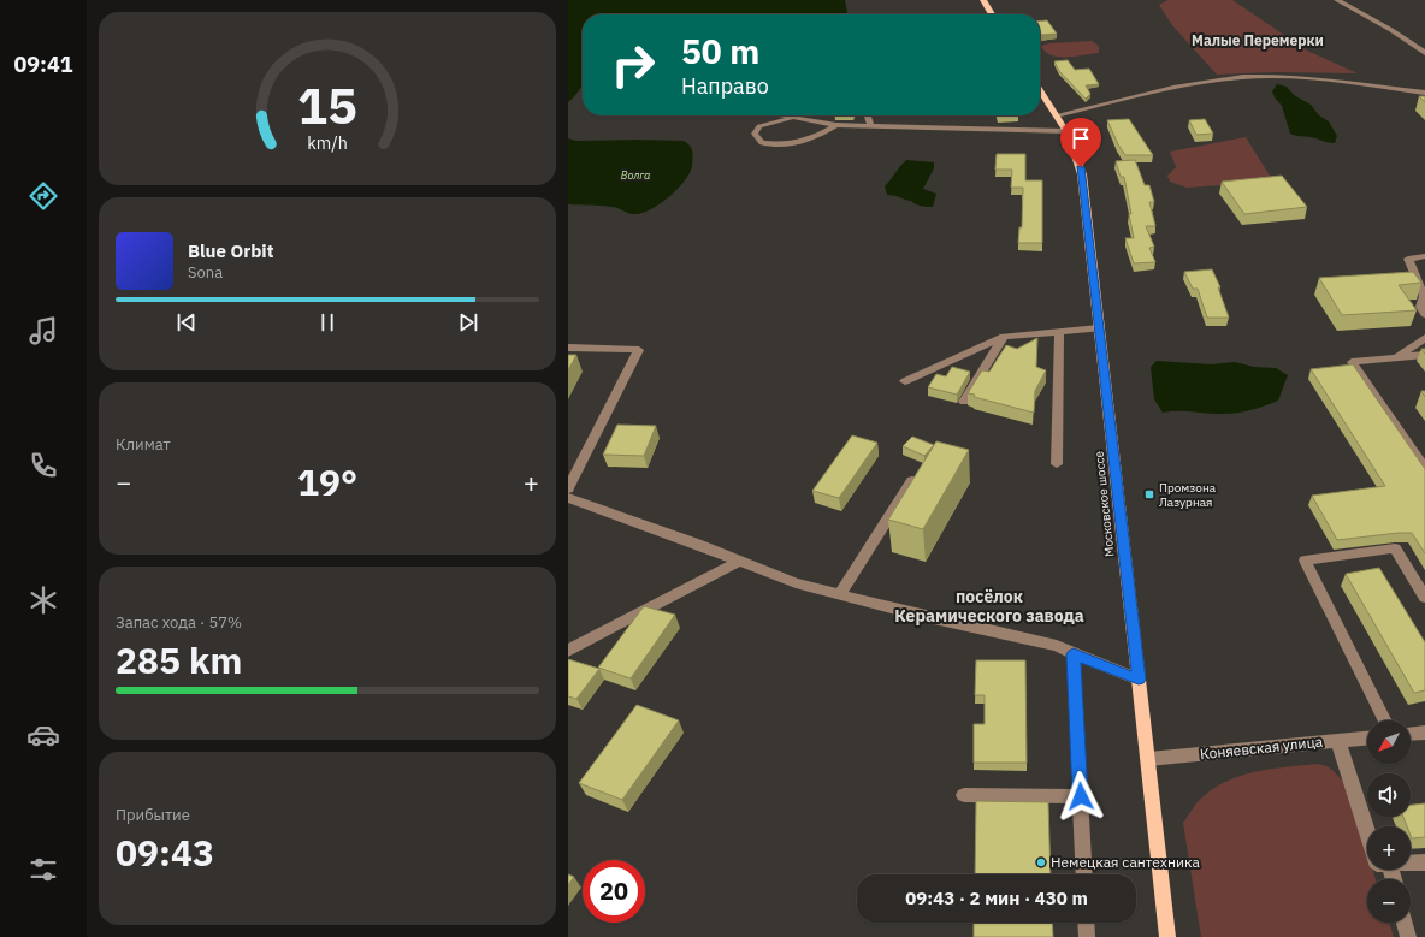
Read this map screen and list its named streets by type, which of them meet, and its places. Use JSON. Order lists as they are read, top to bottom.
{
  "streets": {
    "main road": ["Московское шоссе"],
    "street": ["Коняевская улица"]
  },
  "crossings": [
    ["Московское шоссе", "Коняевская улица"]
  ],
  "districts": ["Малые Перемерки", "посёлок Керамического завода"],
  "water": ["Волга"],
  "places": {
    "transit": ["Промзона Лазурная"],
    "other": ["Немецкая сантехника"]
  },
  "north": "bottom left",
  "page": {
    "tabs": "09:41",
    "turn": ["50 m", "Направо"],
    "song": ["Blue Orbit", "Sona"],
    "tile": [
      "Климат",
      ["Запас хода · 57%", "285 km"],
      ["Прибытие", "09:43"]
    ],
    "heat": ["−", "19°", "+"],
    "map_buttons": ["+", "−"],
    "limit": "20",
    "trip": "09:43 · 2 мин · 430 m",
    "gauge": ["15", "km/h"]
  }
}
